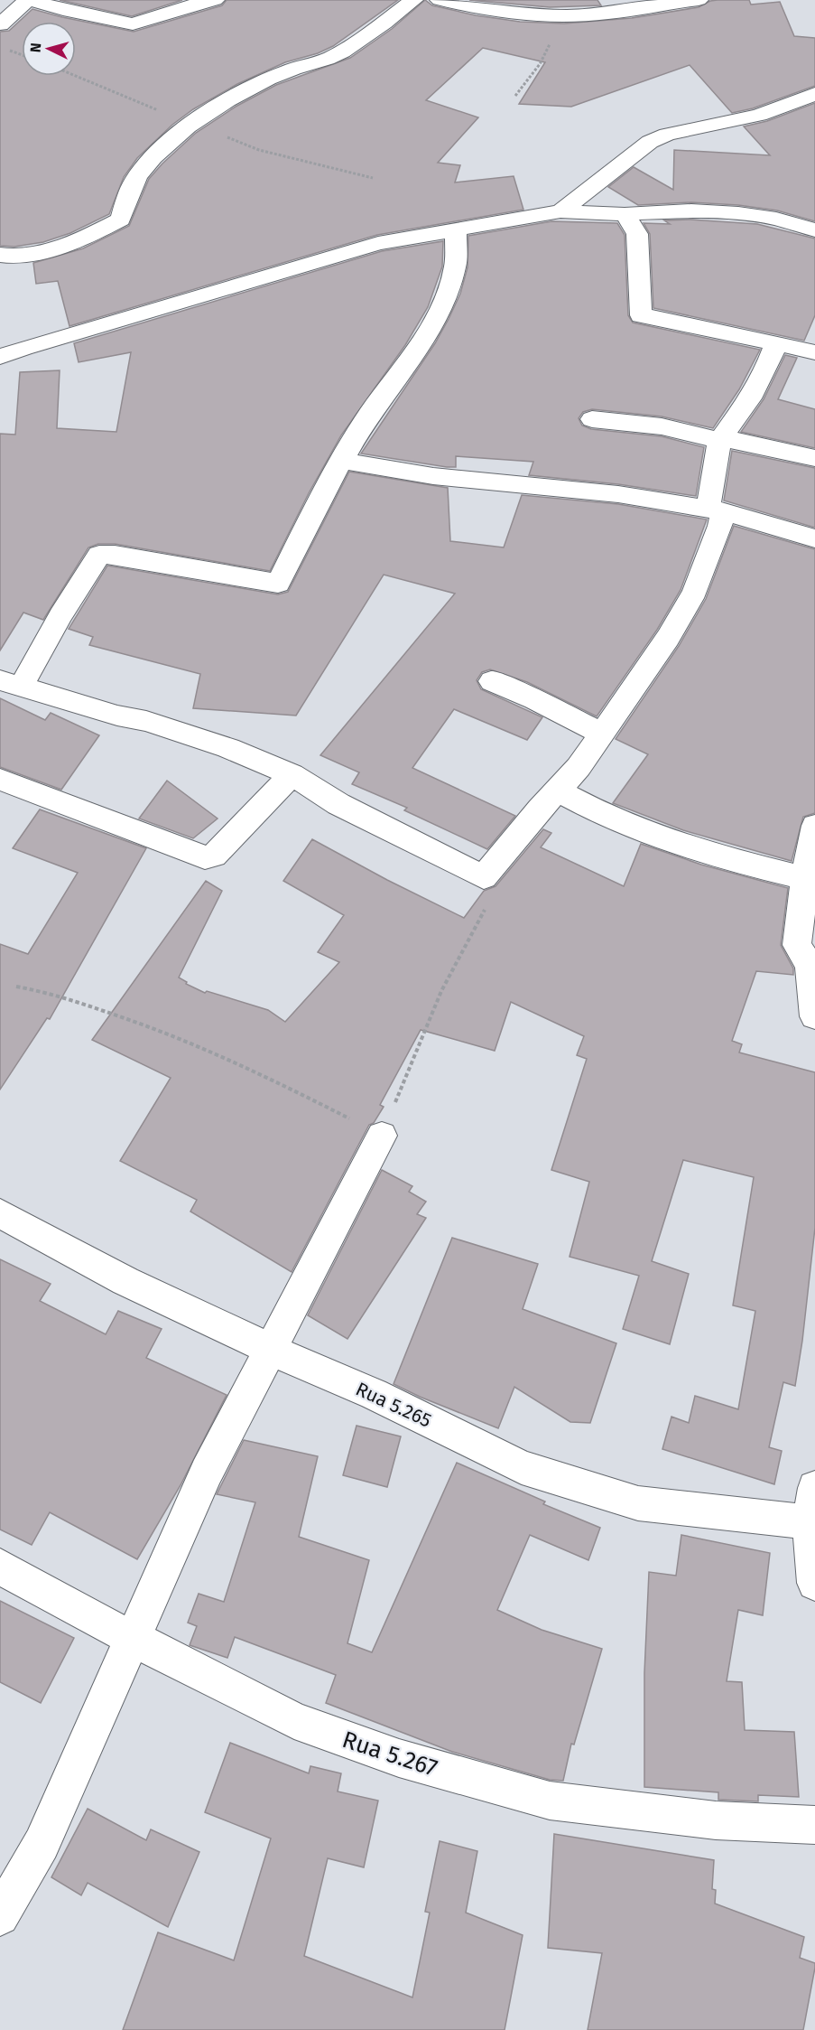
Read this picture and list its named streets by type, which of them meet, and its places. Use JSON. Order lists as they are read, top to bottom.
{
  "streets": {
    "street": ["Rua 5.265", "Rua 5.267"]
  },
  "north": "left"
}
